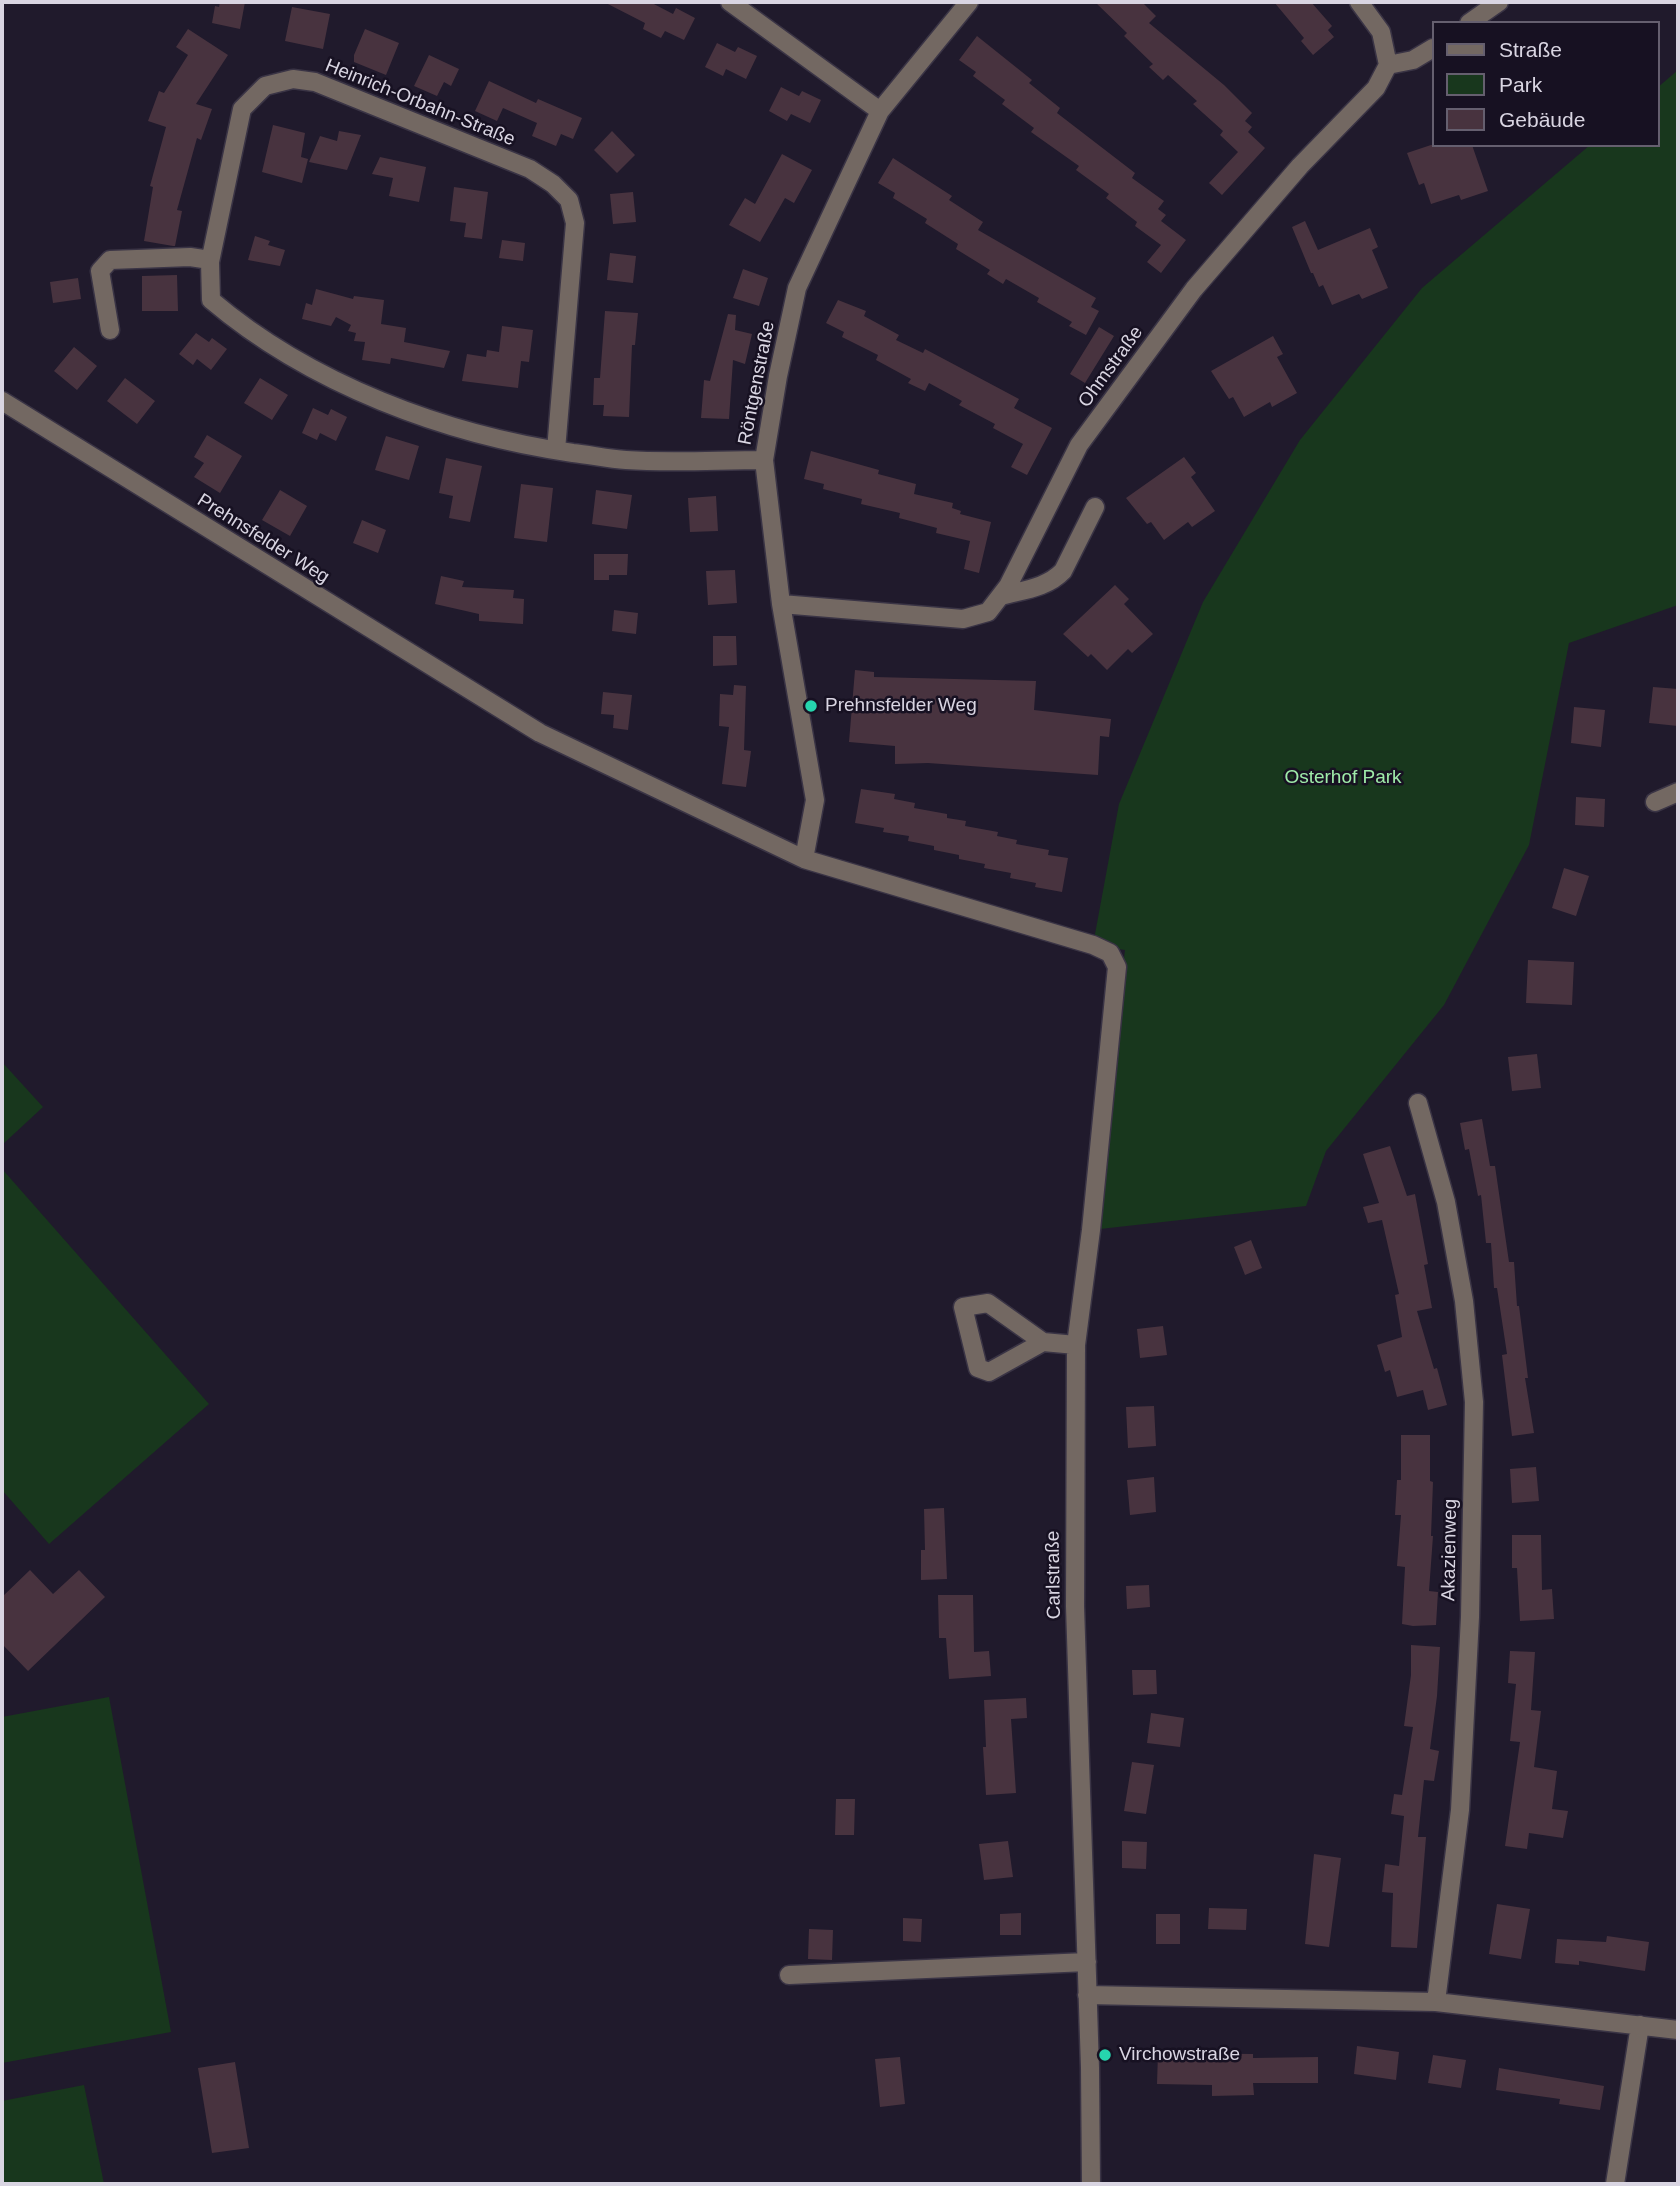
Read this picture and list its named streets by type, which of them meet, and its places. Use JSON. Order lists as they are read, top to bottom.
{
  "streets": {
    "street": [
      "Heinrich-Orbahn-Straße",
      "Ohmstraße",
      "Röntgenstraße",
      "Prehnsfelder Weg",
      "Akazienweg",
      "Carlstraße"
    ]
  },
  "crossings": [
    ["Heinrich-Orbahn-Straße", "Röntgenstraße"],
    ["Ohmstraße", "Röntgenstraße"],
    ["Röntgenstraße", "Prehnsfelder Weg"],
    ["Prehnsfelder Weg", "Carlstraße"]
  ],
  "parks": ["Osterhof Park"],
  "places": ["Prehnsfelder Weg", "Virchowstraße"],
  "legend": ["Straße", "Park", "Gebäude"]
}
